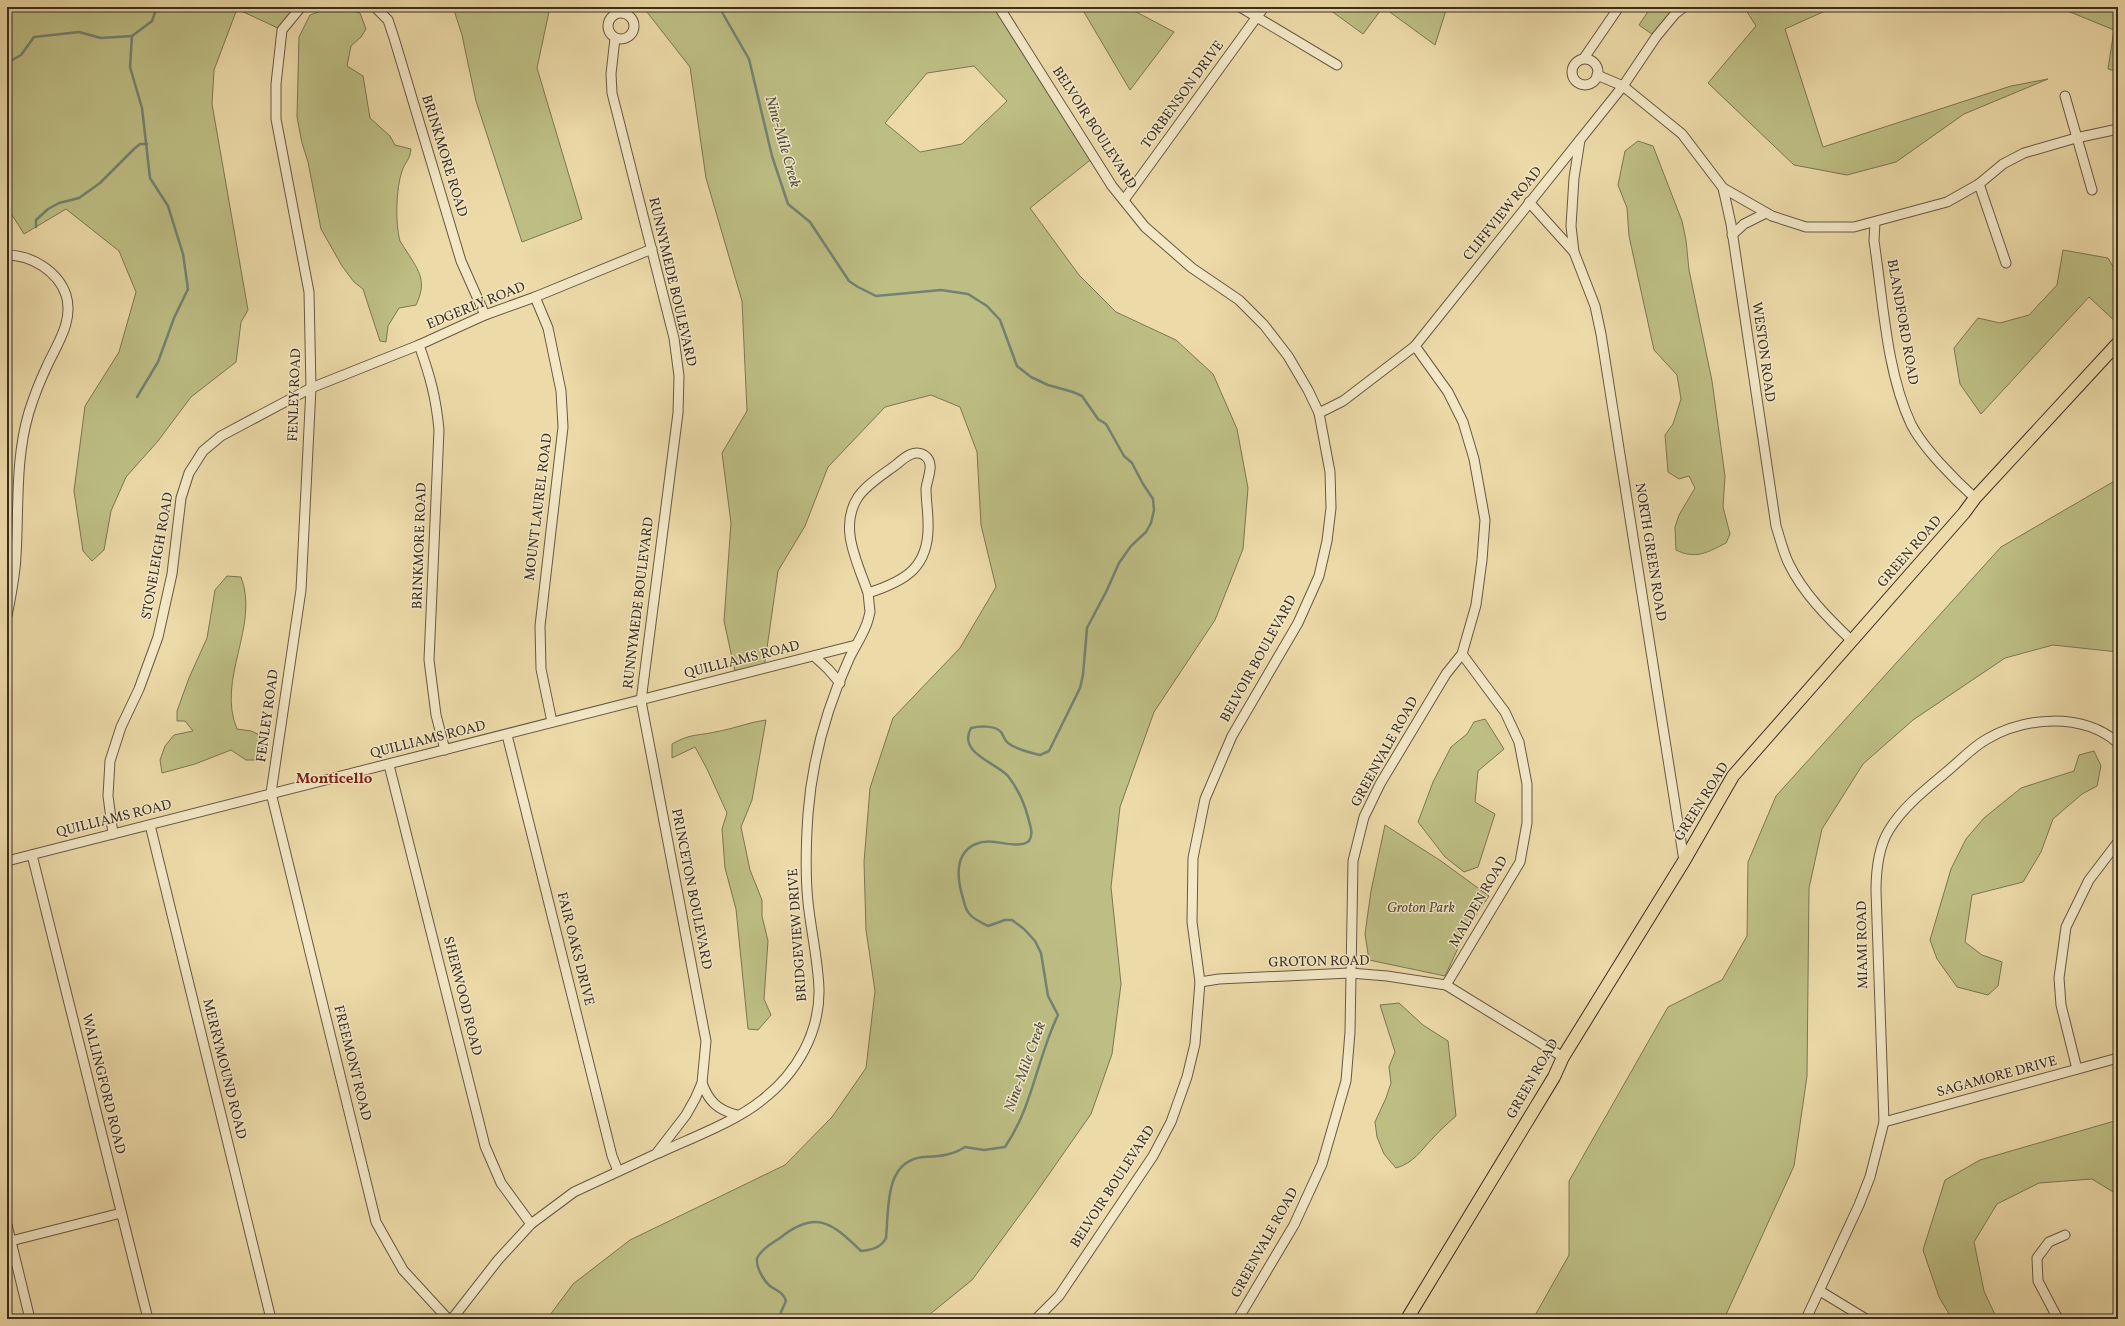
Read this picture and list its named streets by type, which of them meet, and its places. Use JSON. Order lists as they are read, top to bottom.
{
  "streets": {
    "main road": ["GREEN ROAD"],
    "street": [
      "TORBENSON DRIVE",
      "BELVOIR BOULEVARD",
      "BRINKMORE ROAD",
      "CLIFFVIEW ROAD",
      "RUNNYMEDE BOULEVARD",
      "EDGERLY ROAD",
      "BLANDFORD ROAD",
      "WESTON ROAD",
      "FENLEY ROAD",
      "MOUNT LAUREL ROAD",
      "NORTH GREEN ROAD",
      "STONELEIGH ROAD",
      "QUILLIAMS ROAD",
      "GREENVALE ROAD",
      "PRINCETON BOULEVARD",
      "MALDEN ROAD",
      "BRIDGEVIEW DRIVE",
      "MIAMI ROAD",
      "FAIR OAKS DRIVE",
      "GROTON ROAD",
      "SHERWOOD ROAD",
      "FREEMONT ROAD",
      "MERRYMOUND ROAD",
      "SAGAMORE DRIVE",
      "WALLINGFORD ROAD"
    ]
  },
  "crossings": [
    ["TORBENSON DRIVE", "BELVOIR BOULEVARD"],
    ["BELVOIR BOULEVARD", "CLIFFVIEW ROAD"],
    ["BELVOIR BOULEVARD", "GROTON ROAD"],
    ["BRINKMORE ROAD", "EDGERLY ROAD"],
    ["BRINKMORE ROAD", "QUILLIAMS ROAD"],
    ["CLIFFVIEW ROAD", "WESTON ROAD"],
    ["CLIFFVIEW ROAD", "NORTH GREEN ROAD"],
    ["CLIFFVIEW ROAD", "GREENVALE ROAD"],
    ["RUNNYMEDE BOULEVARD", "EDGERLY ROAD"],
    ["RUNNYMEDE BOULEVARD", "QUILLIAMS ROAD"],
    ["RUNNYMEDE BOULEVARD", "PRINCETON BOULEVARD"],
    ["EDGERLY ROAD", "FENLEY ROAD"],
    ["EDGERLY ROAD", "MOUNT LAUREL ROAD"],
    ["EDGERLY ROAD", "STONELEIGH ROAD"],
    ["BLANDFORD ROAD", "GREEN ROAD"],
    ["WESTON ROAD", "GREEN ROAD"],
    ["FENLEY ROAD", "STONELEIGH ROAD"],
    ["FENLEY ROAD", "QUILLIAMS ROAD"],
    ["FENLEY ROAD", "FREEMONT ROAD"],
    ["MOUNT LAUREL ROAD", "QUILLIAMS ROAD"],
    ["NORTH GREEN ROAD", "GREEN ROAD"],
    ["GREEN ROAD", "GROTON ROAD"],
    ["STONELEIGH ROAD", "QUILLIAMS ROAD"],
    ["QUILLIAMS ROAD", "PRINCETON BOULEVARD"],
    ["QUILLIAMS ROAD", "BRIDGEVIEW DRIVE"],
    ["QUILLIAMS ROAD", "FAIR OAKS DRIVE"],
    ["QUILLIAMS ROAD", "SHERWOOD ROAD"],
    ["QUILLIAMS ROAD", "FREEMONT ROAD"],
    ["QUILLIAMS ROAD", "MERRYMOUND ROAD"],
    ["QUILLIAMS ROAD", "WALLINGFORD ROAD"],
    ["GREENVALE ROAD", "MALDEN ROAD"],
    ["GREENVALE ROAD", "GROTON ROAD"],
    ["PRINCETON BOULEVARD", "BRIDGEVIEW DRIVE"],
    ["PRINCETON BOULEVARD", "FAIR OAKS DRIVE"],
    ["PRINCETON BOULEVARD", "SHERWOOD ROAD"],
    ["MALDEN ROAD", "GROTON ROAD"],
    ["MIAMI ROAD", "SAGAMORE DRIVE"]
  ],
  "districts": ["Monticello"],
  "water": ["Nine-Mile Creek"],
  "parks": ["Groton Park"]
}
